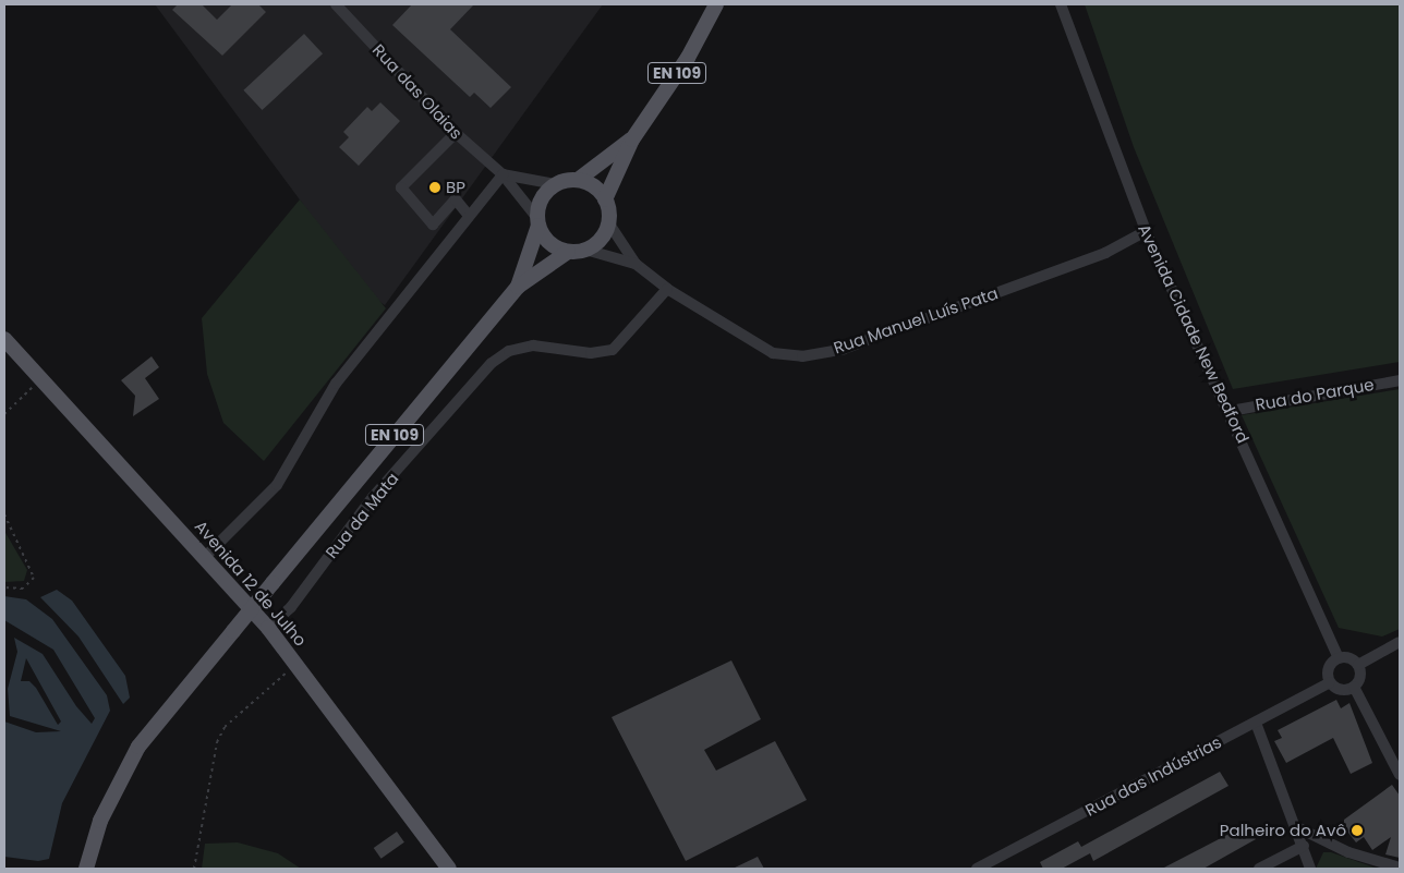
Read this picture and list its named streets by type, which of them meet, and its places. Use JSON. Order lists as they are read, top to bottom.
{
  "streets": {
    "main road": ["EN 109", "Avenida 12 de Julho"],
    "street": [
      "Rua das Olaias",
      "Rua Manuel Luís Pata",
      "Avenida Cidade New Bedford",
      "Rua do Parque",
      "Rua da Mata",
      "Rua das Indústrias"
    ]
  },
  "crossings": [
    ["Rua Manuel Luís Pata", "Avenida Cidade New Bedford"],
    ["Rua Manuel Luís Pata", "Rua da Mata"],
    ["Avenida Cidade New Bedford", "Rua do Parque"],
    ["Avenida Cidade New Bedford", "Rua das Indústrias"],
    ["Rua da Mata", "Avenida 12 de Julho"]
  ],
  "places": ["BP", "Palheiro do Avô"]
}
